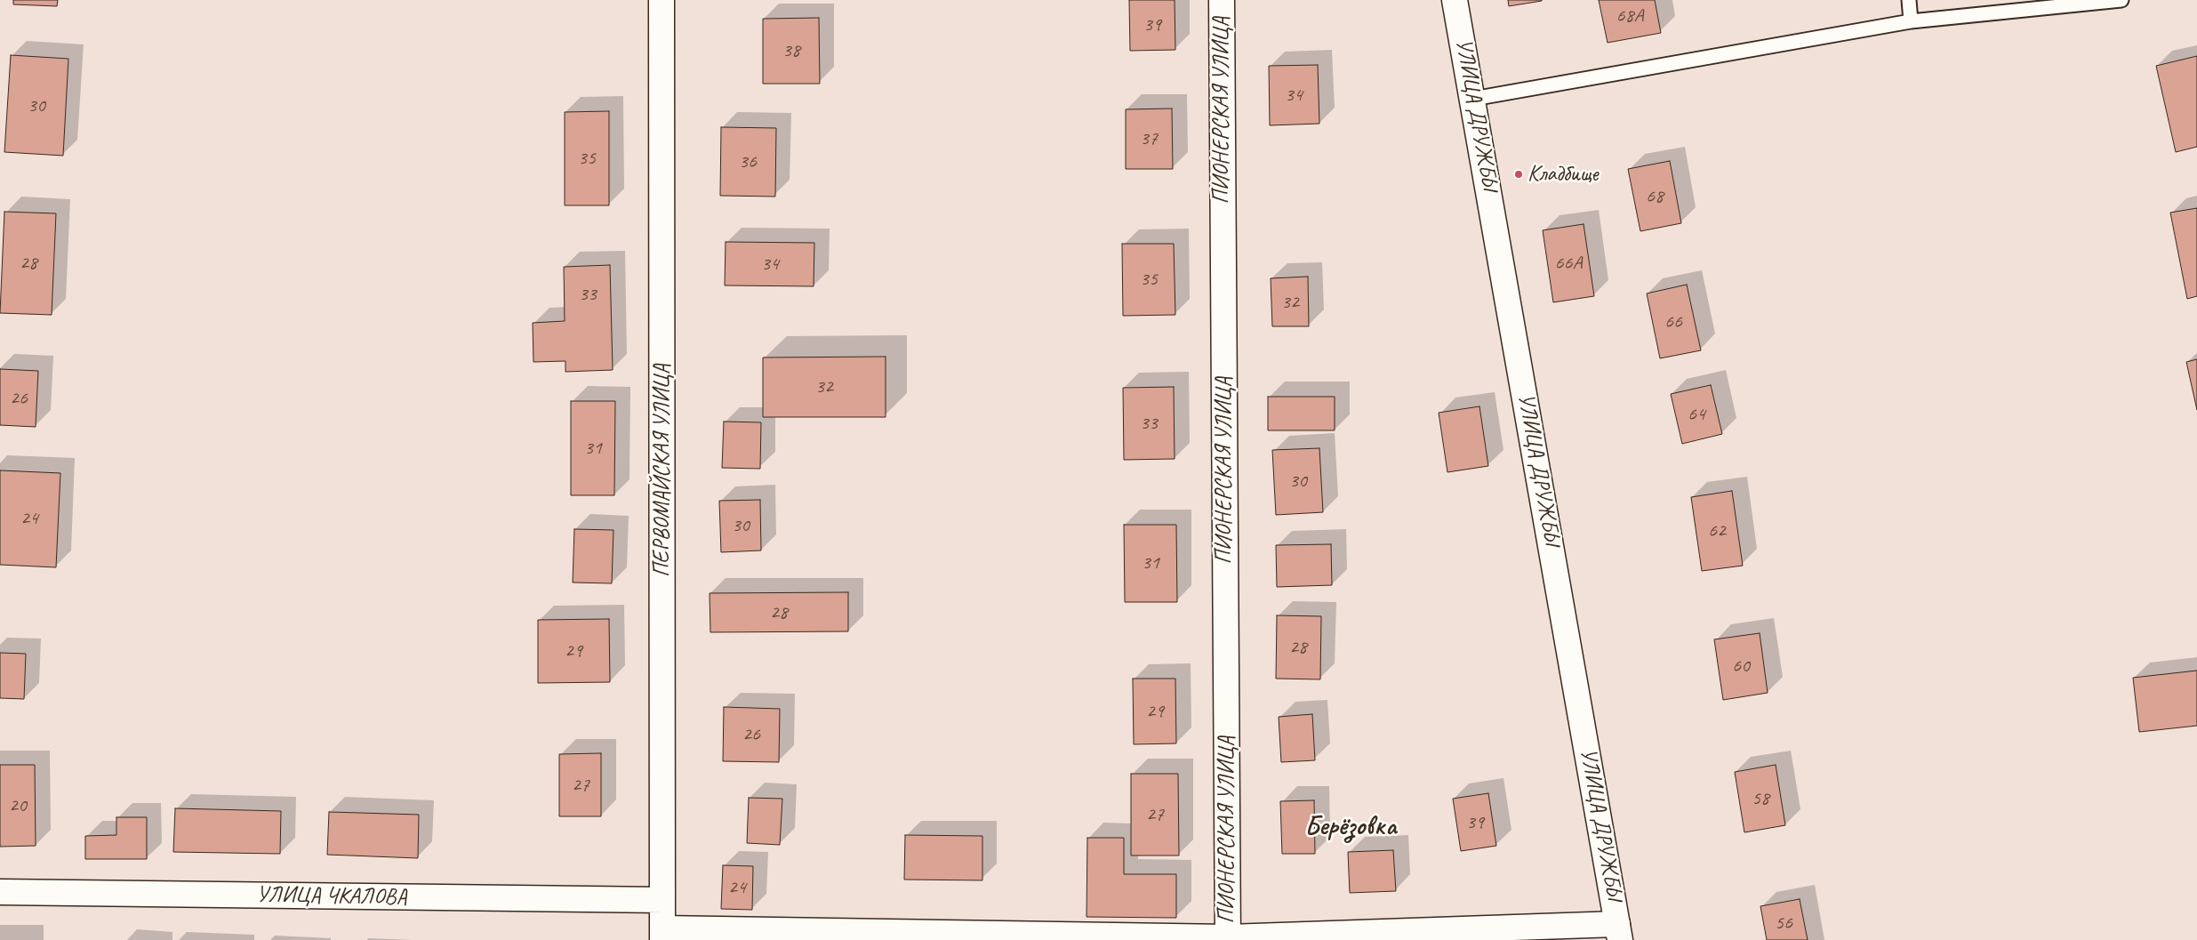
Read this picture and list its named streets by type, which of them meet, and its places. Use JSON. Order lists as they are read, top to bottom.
{
  "streets": {
    "street": [
      "ПИОНЕРСКАЯ УЛИЦА",
      "УЛИЦА ДРУЖБЫ",
      "ПЕРВОМАЙСКАЯ УЛИЦА",
      "УЛИЦА ЧКАЛОВА"
    ]
  },
  "crossings": [
    ["ПЕРВОМАЙСКАЯ УЛИЦА", "УЛИЦА ЧКАЛОВА"]
  ],
  "districts": ["Берёзовка"],
  "places": ["Кладбище"],
  "house_numbers": [
    "68А",
    "39",
    "38",
    "34",
    "30",
    "37",
    "35",
    "36",
    "68",
    "28",
    "66А",
    "34",
    "35",
    "33",
    "32",
    "66",
    "32",
    "26",
    "64",
    "33",
    "31",
    "30",
    "24",
    "30",
    "62",
    "31",
    "28",
    "28",
    "29",
    "60",
    "29",
    "26",
    "27",
    "58",
    "20",
    "27",
    "39",
    "24",
    "56"
  ]
}
